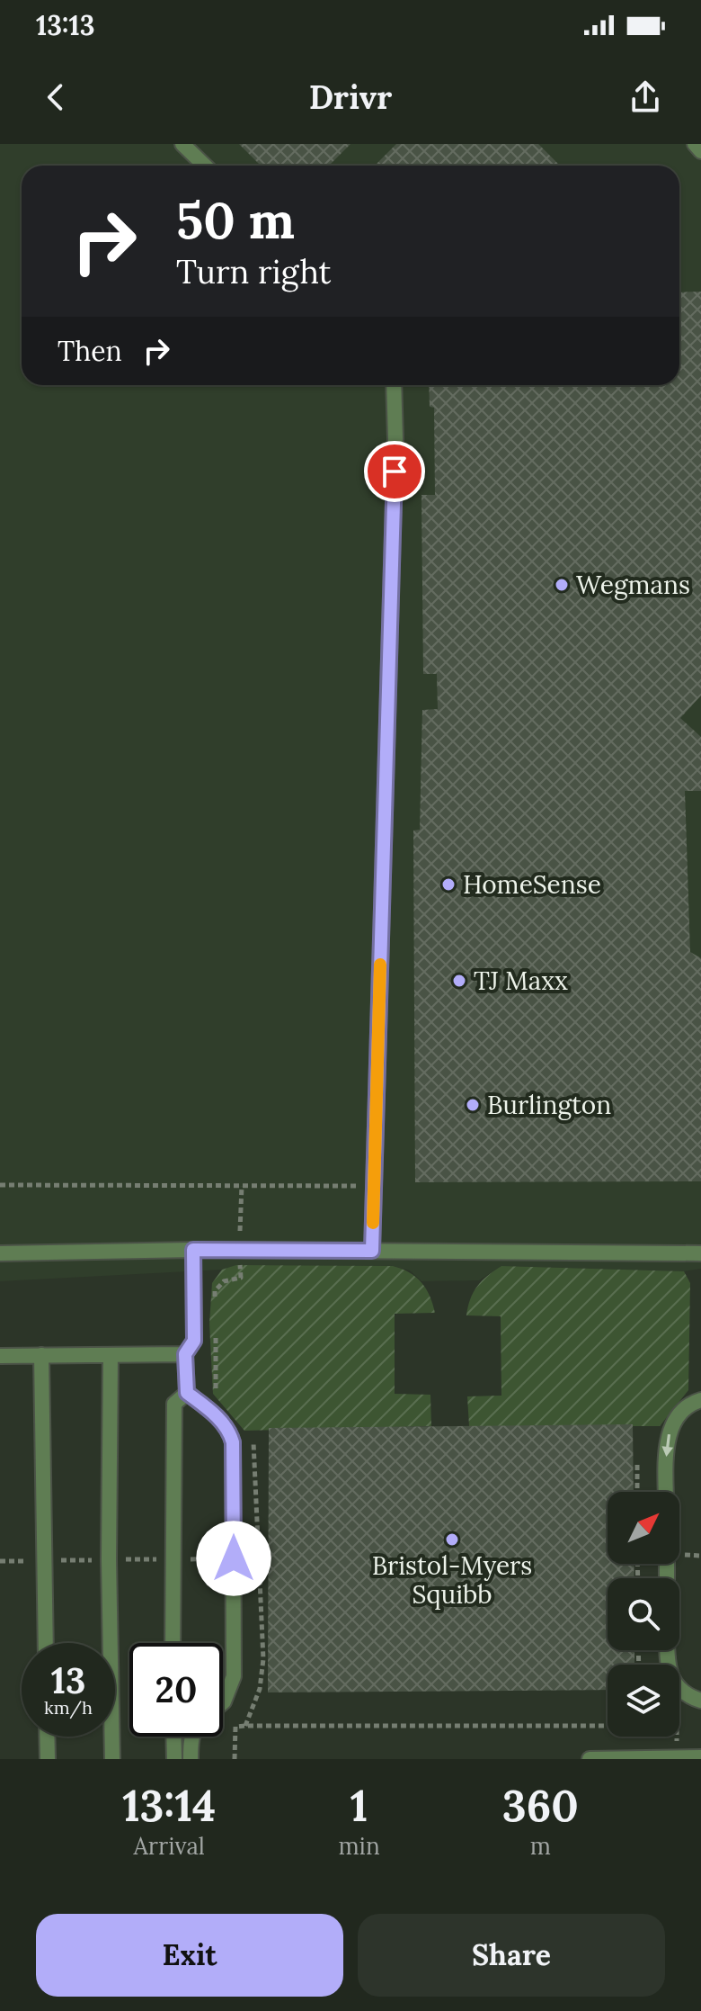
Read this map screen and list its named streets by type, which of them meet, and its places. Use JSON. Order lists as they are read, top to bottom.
{
  "places": [
    "Wegmans",
    "HomeSense",
    "TJ Maxx",
    "Burlington",
    "Bristol-Myers Squibb"
  ],
  "north": "top right",
  "page": {
    "status": "13:13",
    "header": "Drivr",
    "turn": ["50 m", "Turn right"],
    "then": "Then",
    "speed": "13 km/h",
    "limit": "20",
    "eta": [
      "13:14",
      "Arrival",
      "1",
      "min",
      "360",
      "m"
    ],
    "buttons": ["Exit", "Share"]
  }
}
